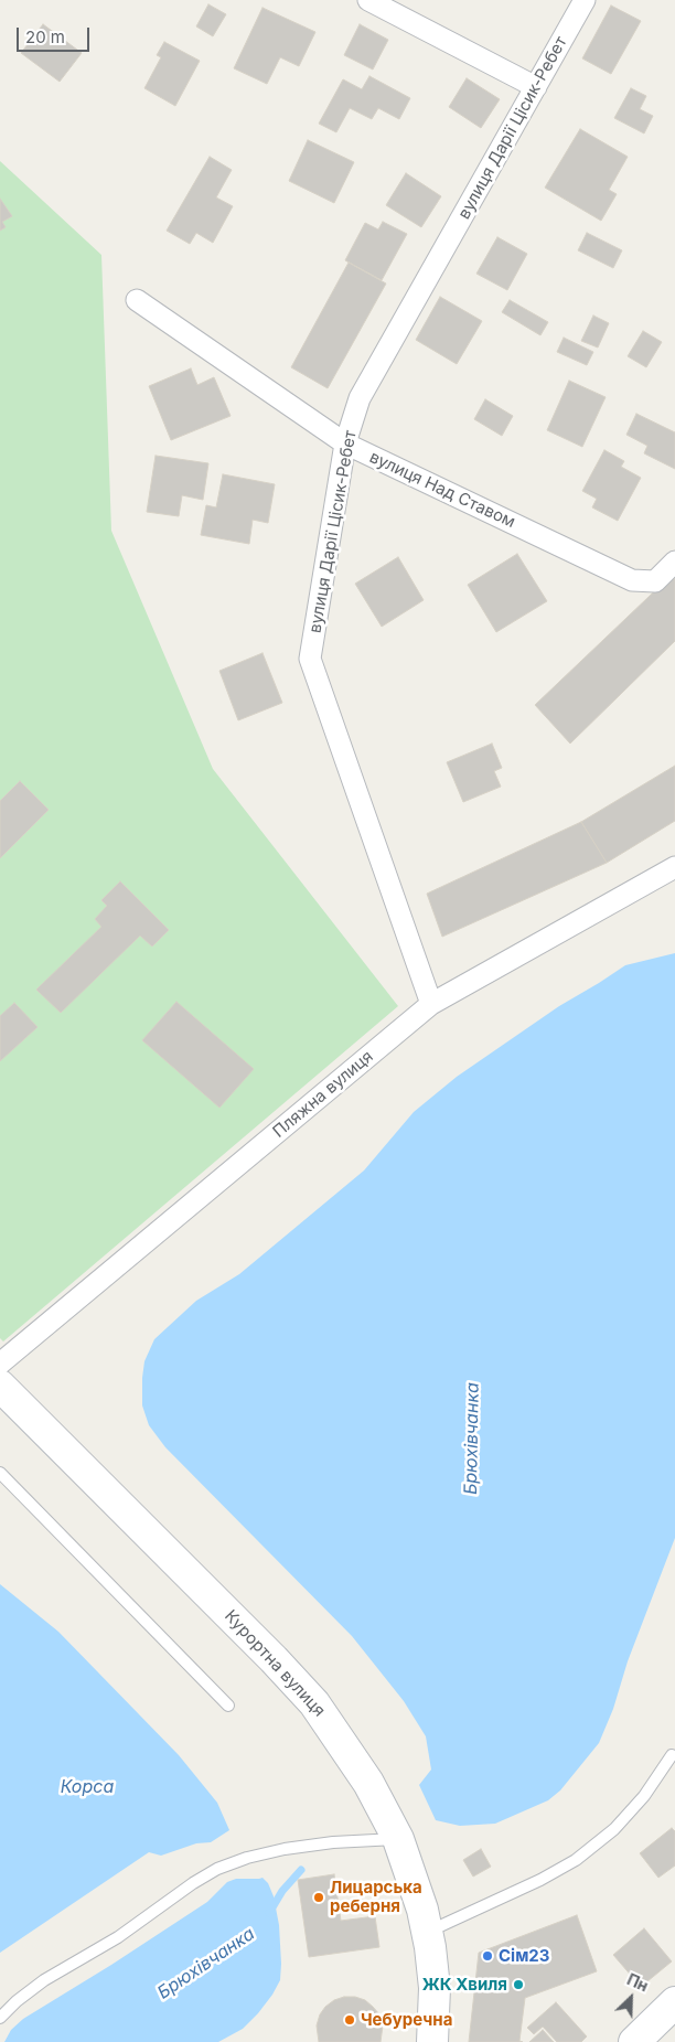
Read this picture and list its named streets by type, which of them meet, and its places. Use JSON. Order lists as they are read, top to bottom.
{
  "streets": {
    "main road": ["Курортна вулиця"],
    "street": ["вулиця Дарії Цісик-Ребет", "вулиця Над Ставом", "Пляжна вулиця"]
  },
  "crossings": [
    ["вулиця Дарії Цісик-Ребет", "вулиця Над Ставом"],
    ["вулиця Дарії Цісик-Ребет", "Пляжна вулиця"]
  ],
  "water": ["Брюхівчанка", "Корса"],
  "places": [
    "Лицарська реберня",
    "Сім23",
    "ЖК Хвиля",
    "Чебуречна"
  ],
  "scale_bar": "20 m",
  "north": "top right"
}
